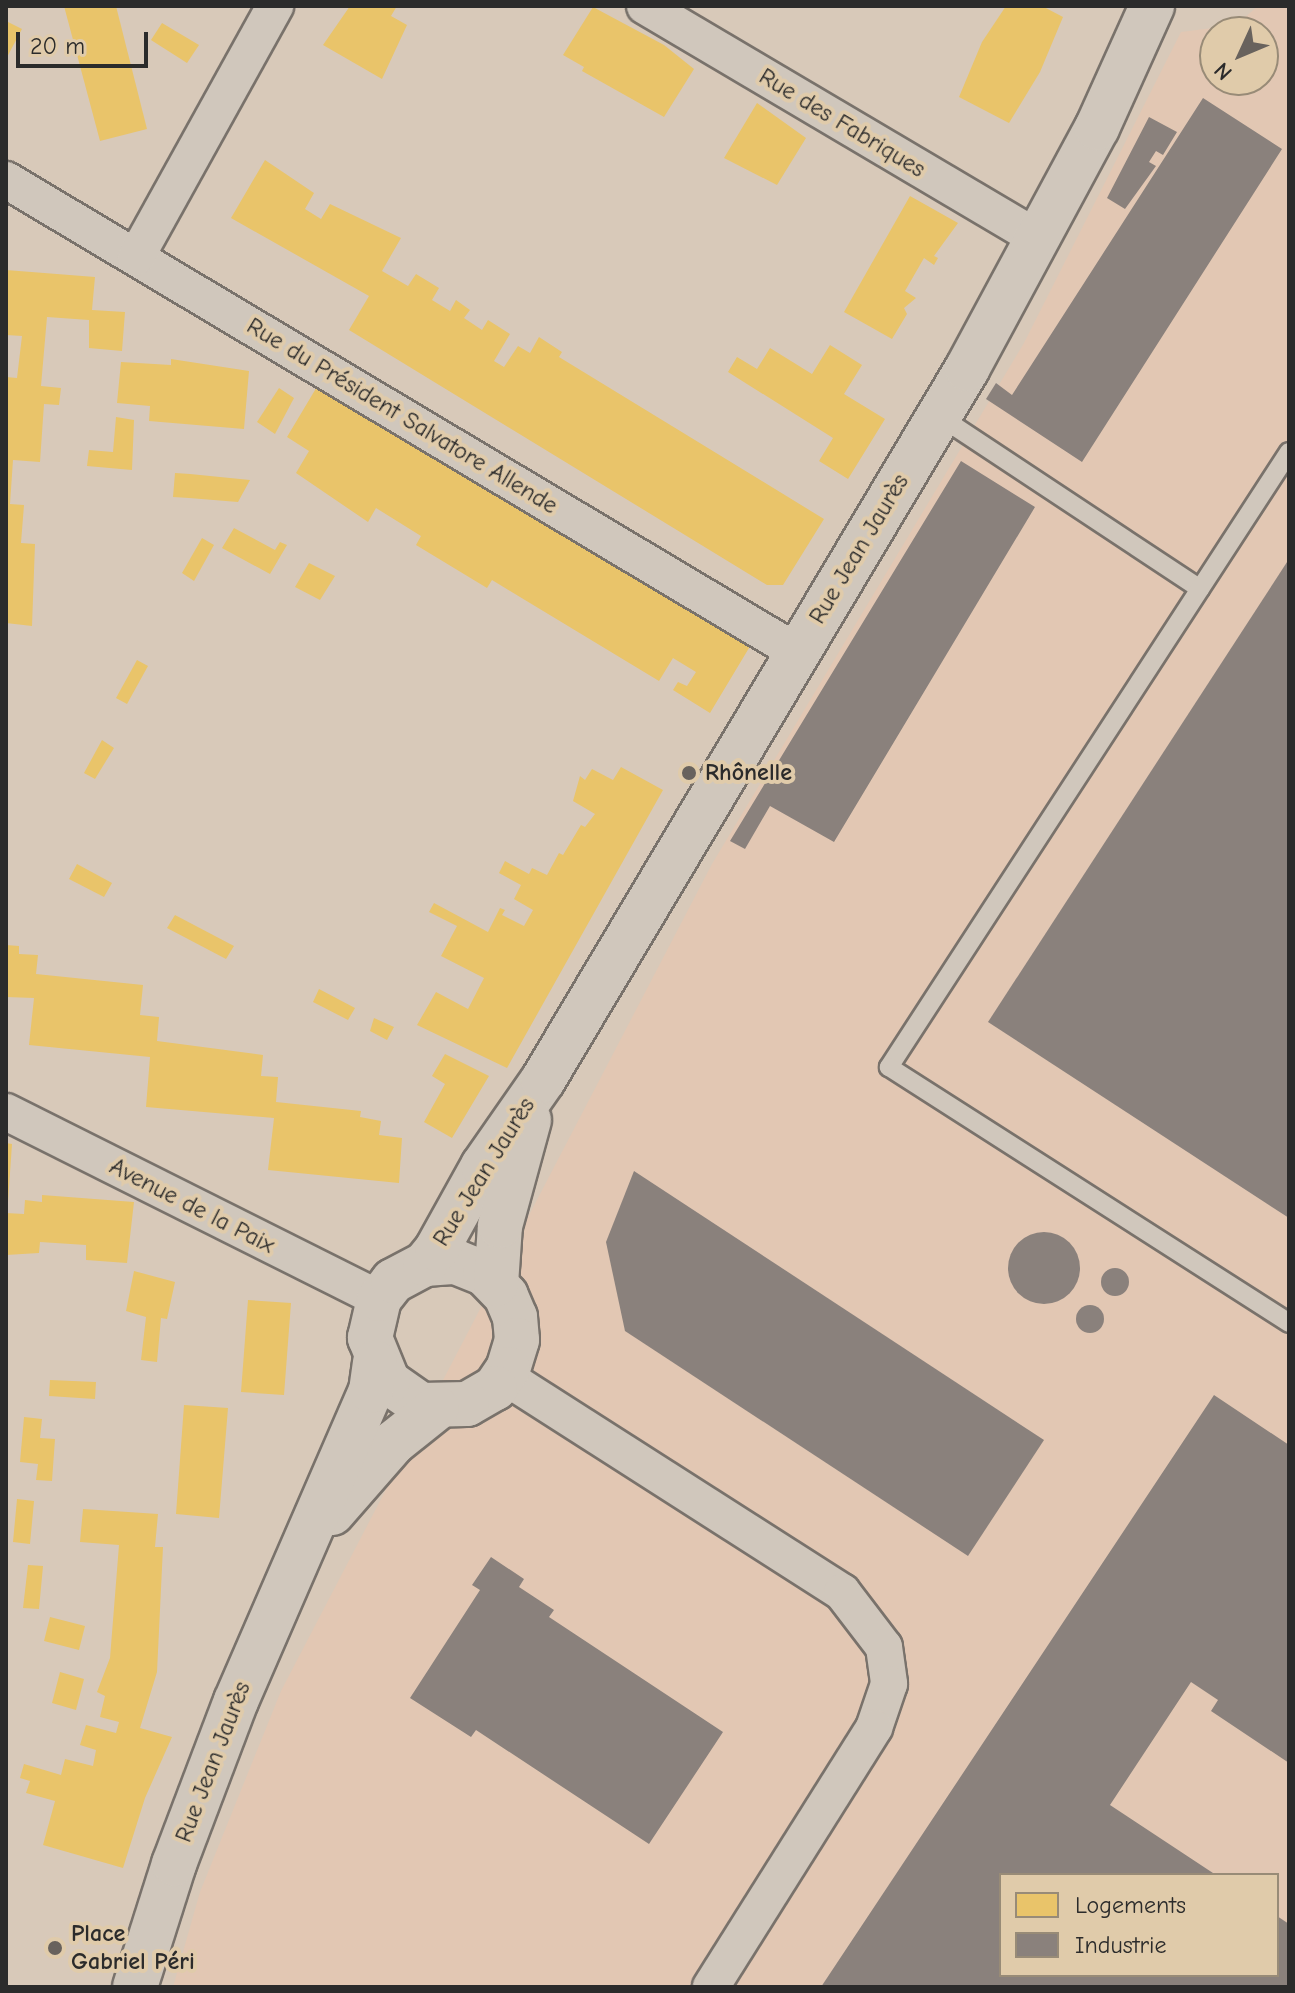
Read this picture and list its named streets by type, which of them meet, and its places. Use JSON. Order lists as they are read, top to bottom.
{
  "streets": {
    "main road": ["Rue Jean Jaurès"],
    "street": ["Rue des Fabriques", "Rue du Président Salvatore Allende", "Avenue de la Paix"]
  },
  "crossings": [
    ["Rue des Fabriques", "Rue Jean Jaurès"],
    ["Rue du Président Salvatore Allende", "Rue Jean Jaurès"],
    ["Rue Jean Jaurès", "Avenue de la Paix"]
  ],
  "places": ["Rhônelle", "Place Gabriel Péri"],
  "legend": ["Logements", "Industrie"],
  "scale_bar": "20 m",
  "north": "bottom left"
}
